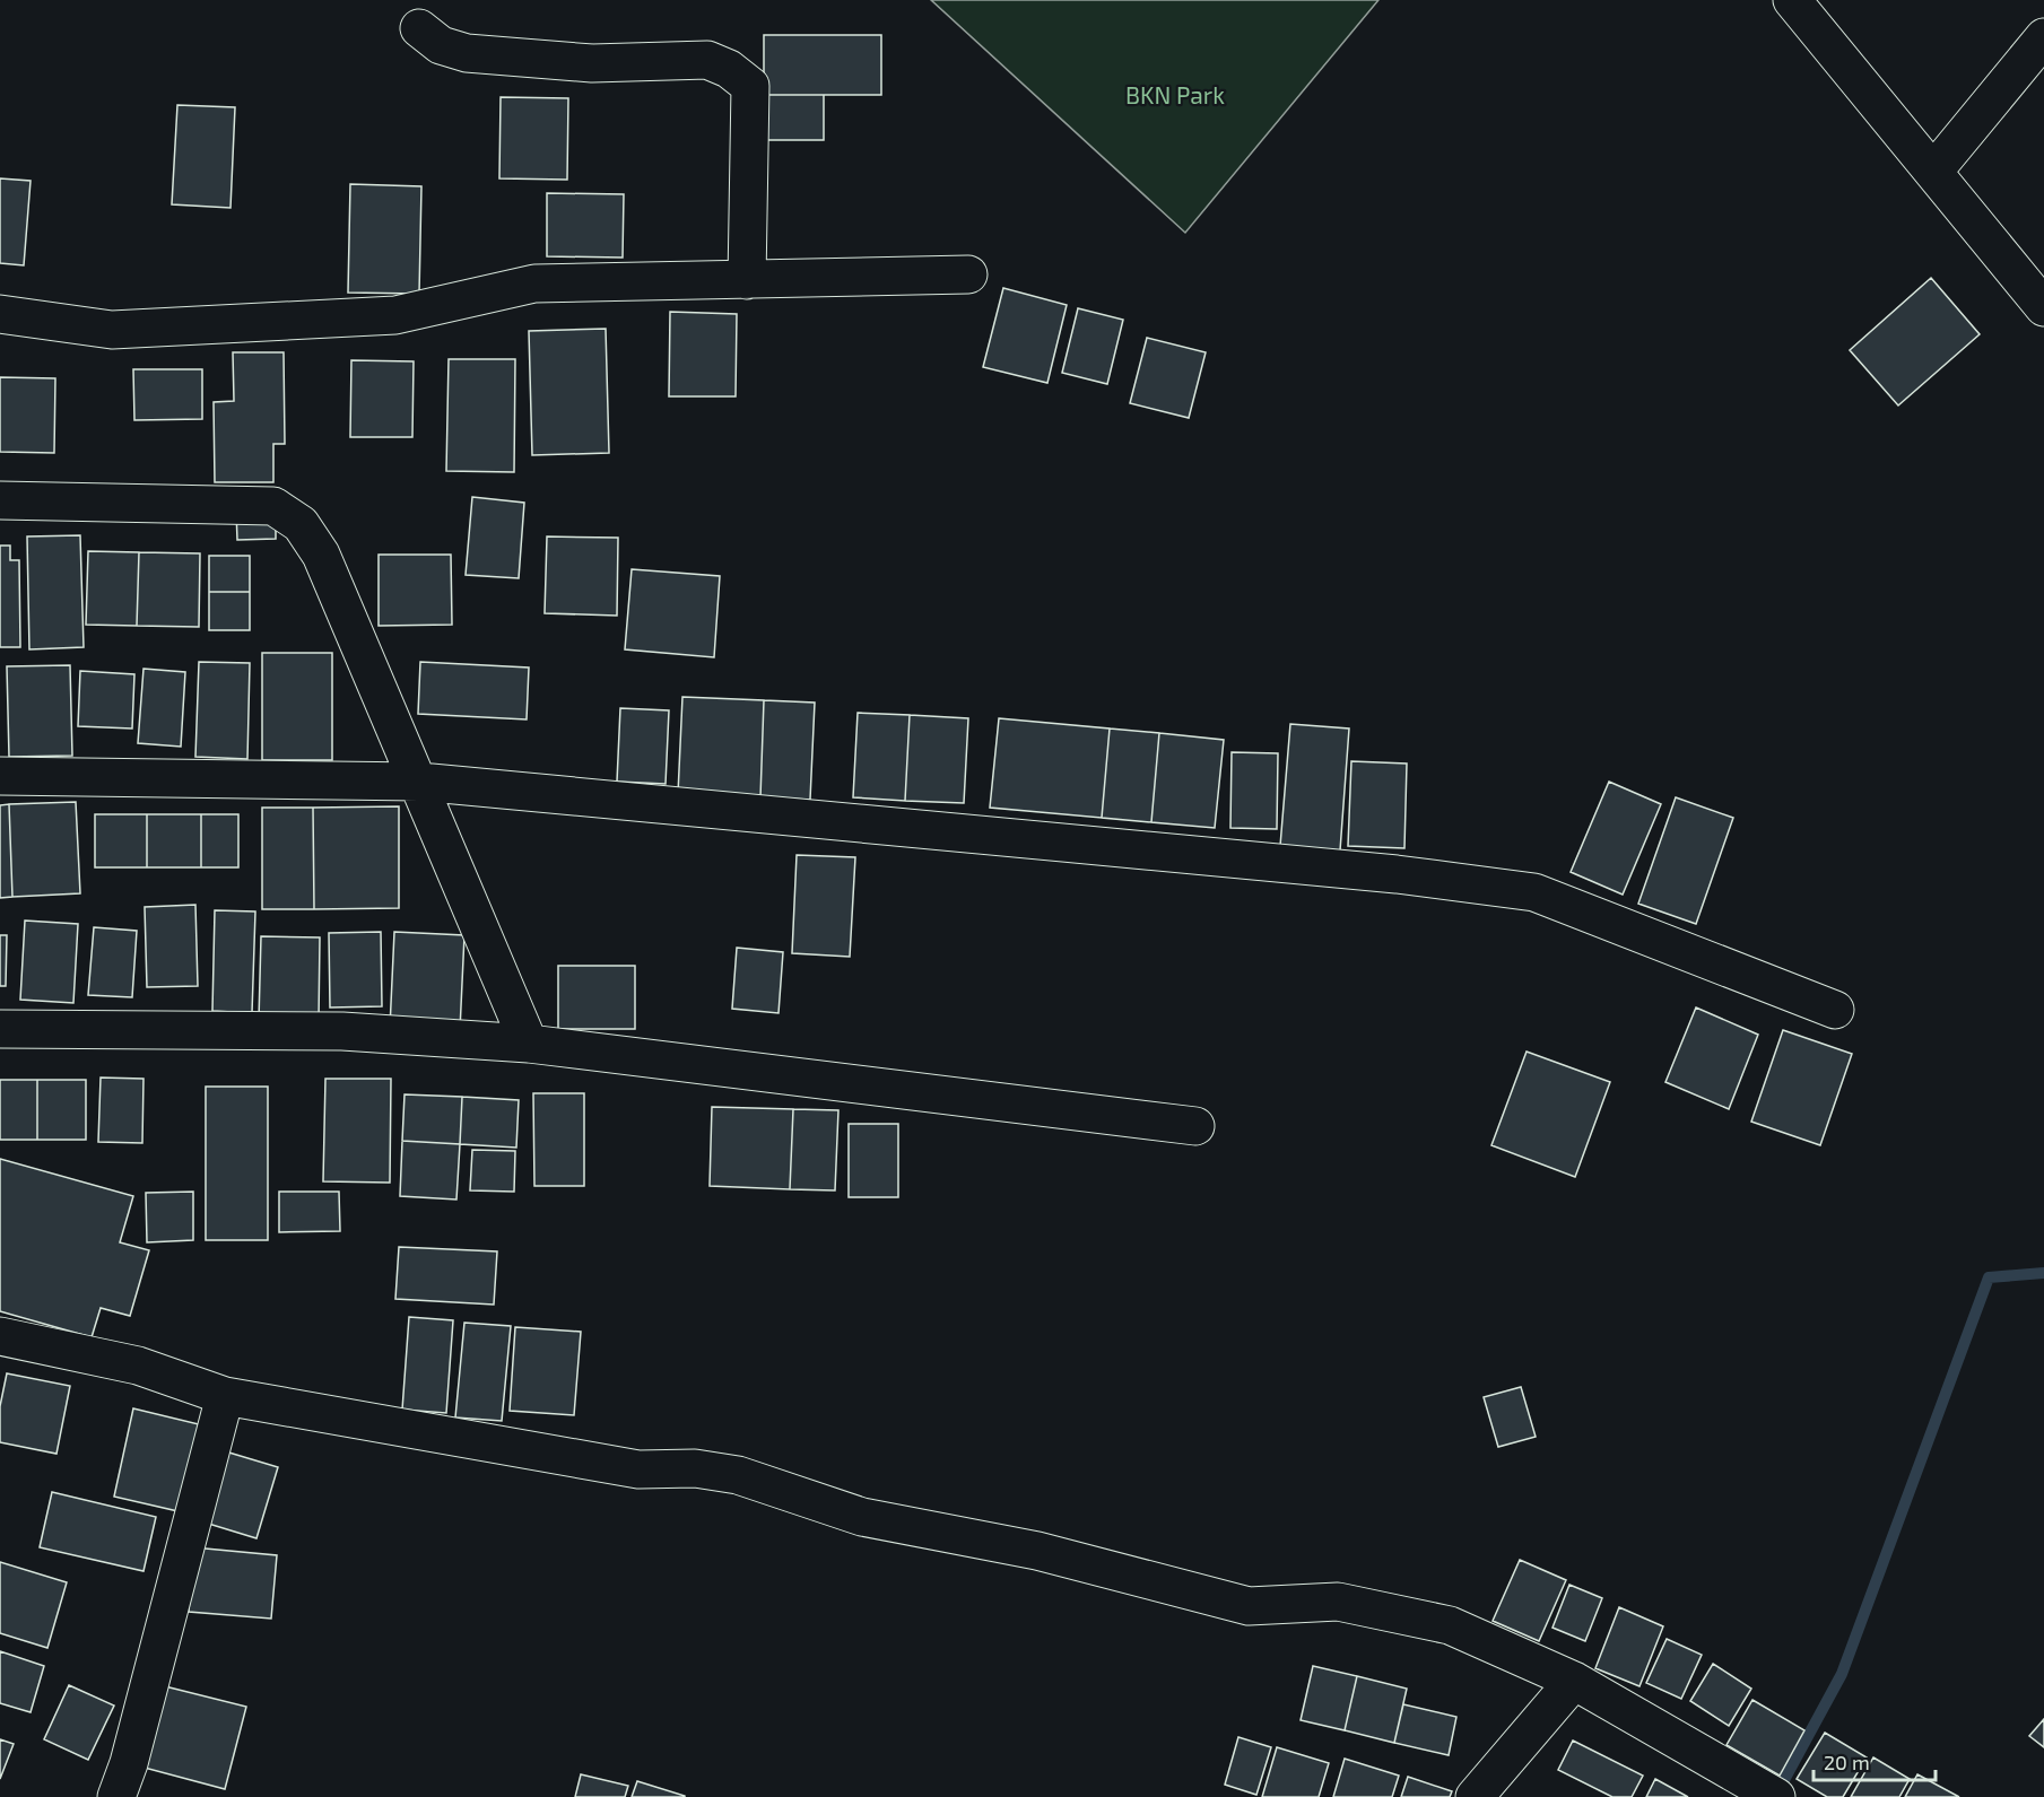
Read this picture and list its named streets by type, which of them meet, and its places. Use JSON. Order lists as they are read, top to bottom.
{
  "parks": ["BKN Park"],
  "scale_bar": "20 m"
}
